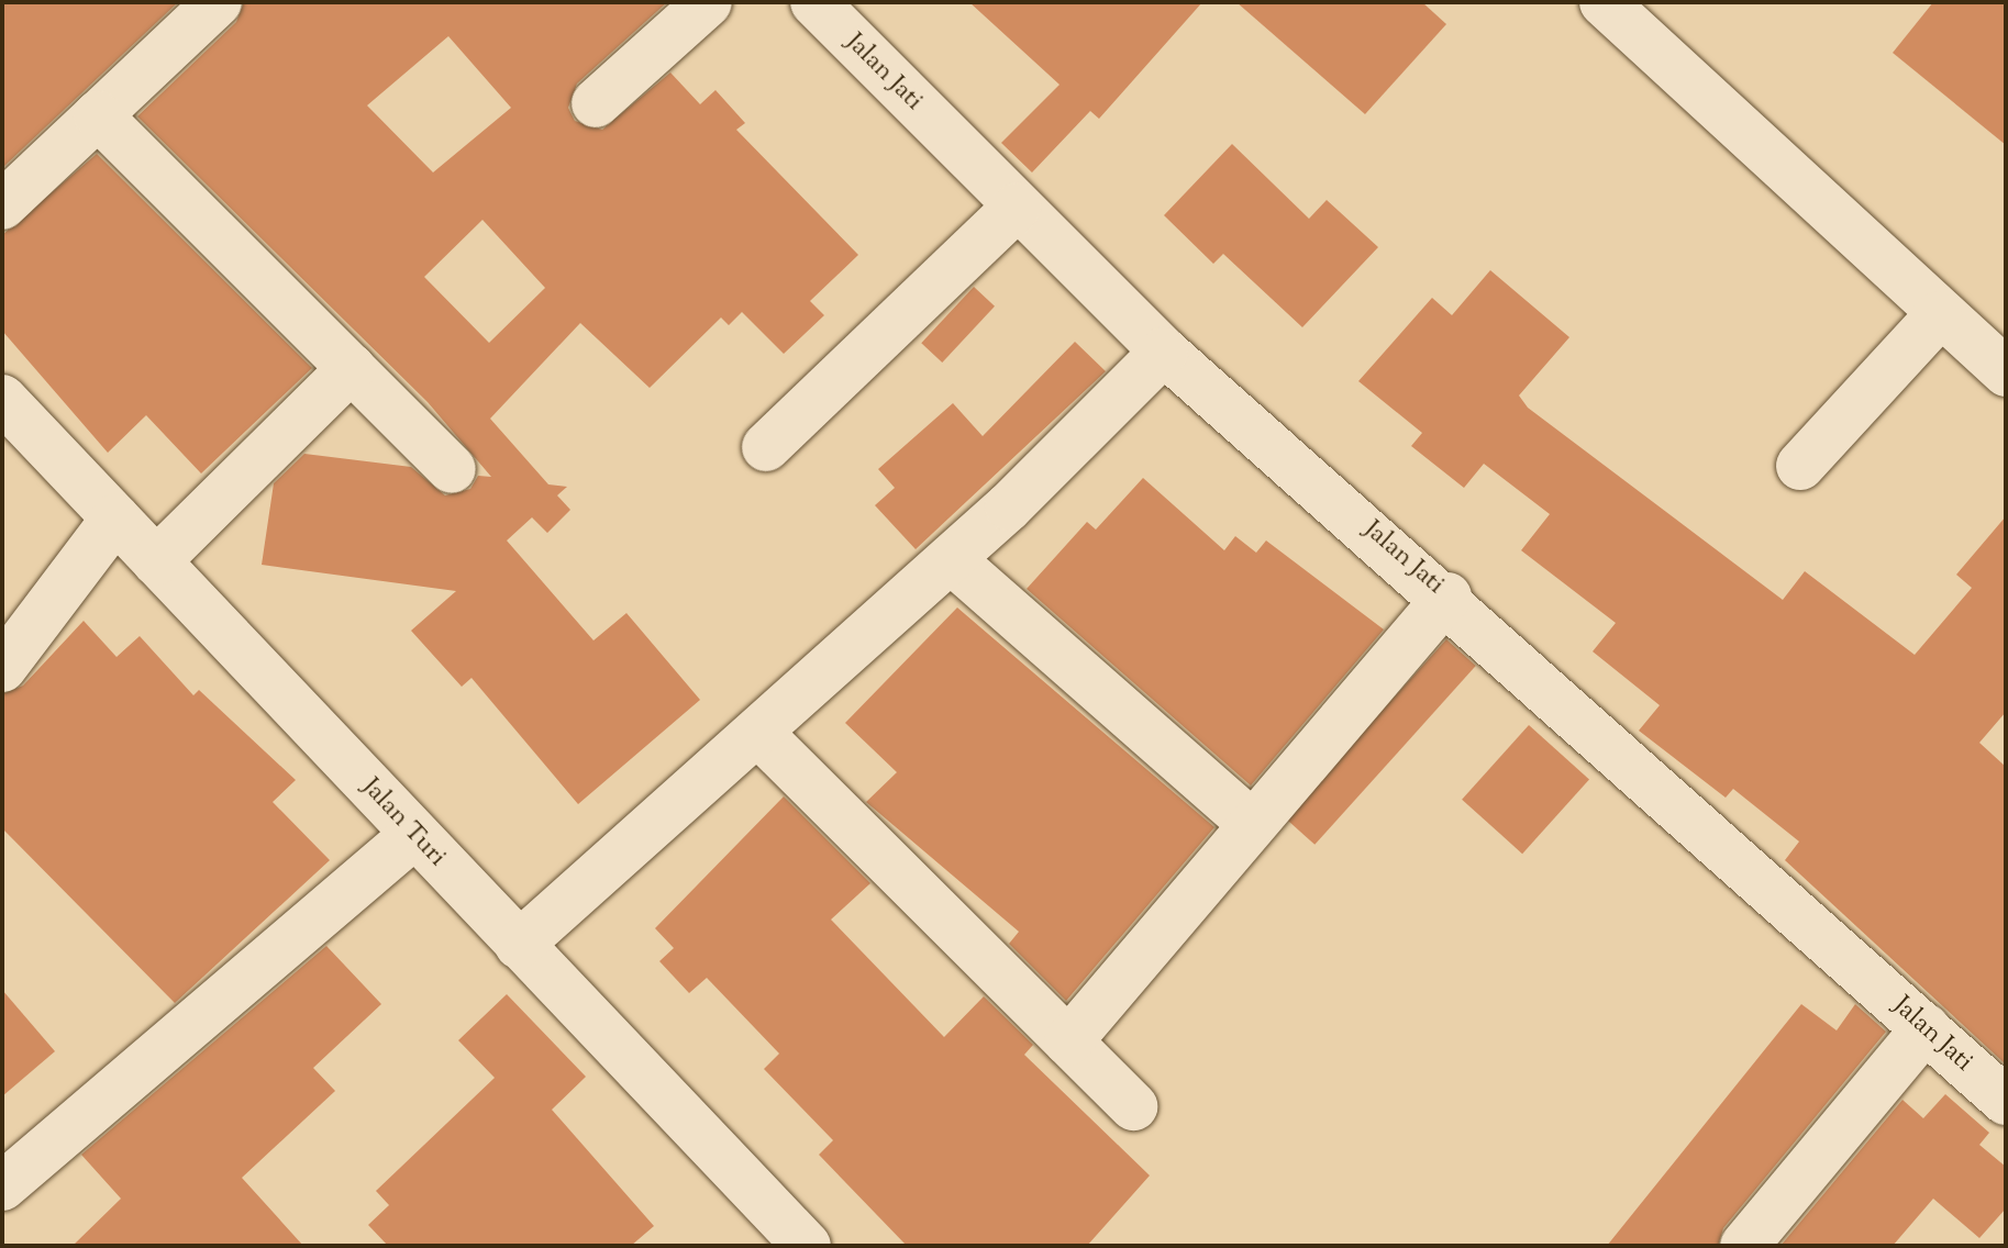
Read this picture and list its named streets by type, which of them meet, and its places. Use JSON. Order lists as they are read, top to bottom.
{
  "streets": {
    "street": ["Jalan Jati", "Jalan Turi"]
  }
}
